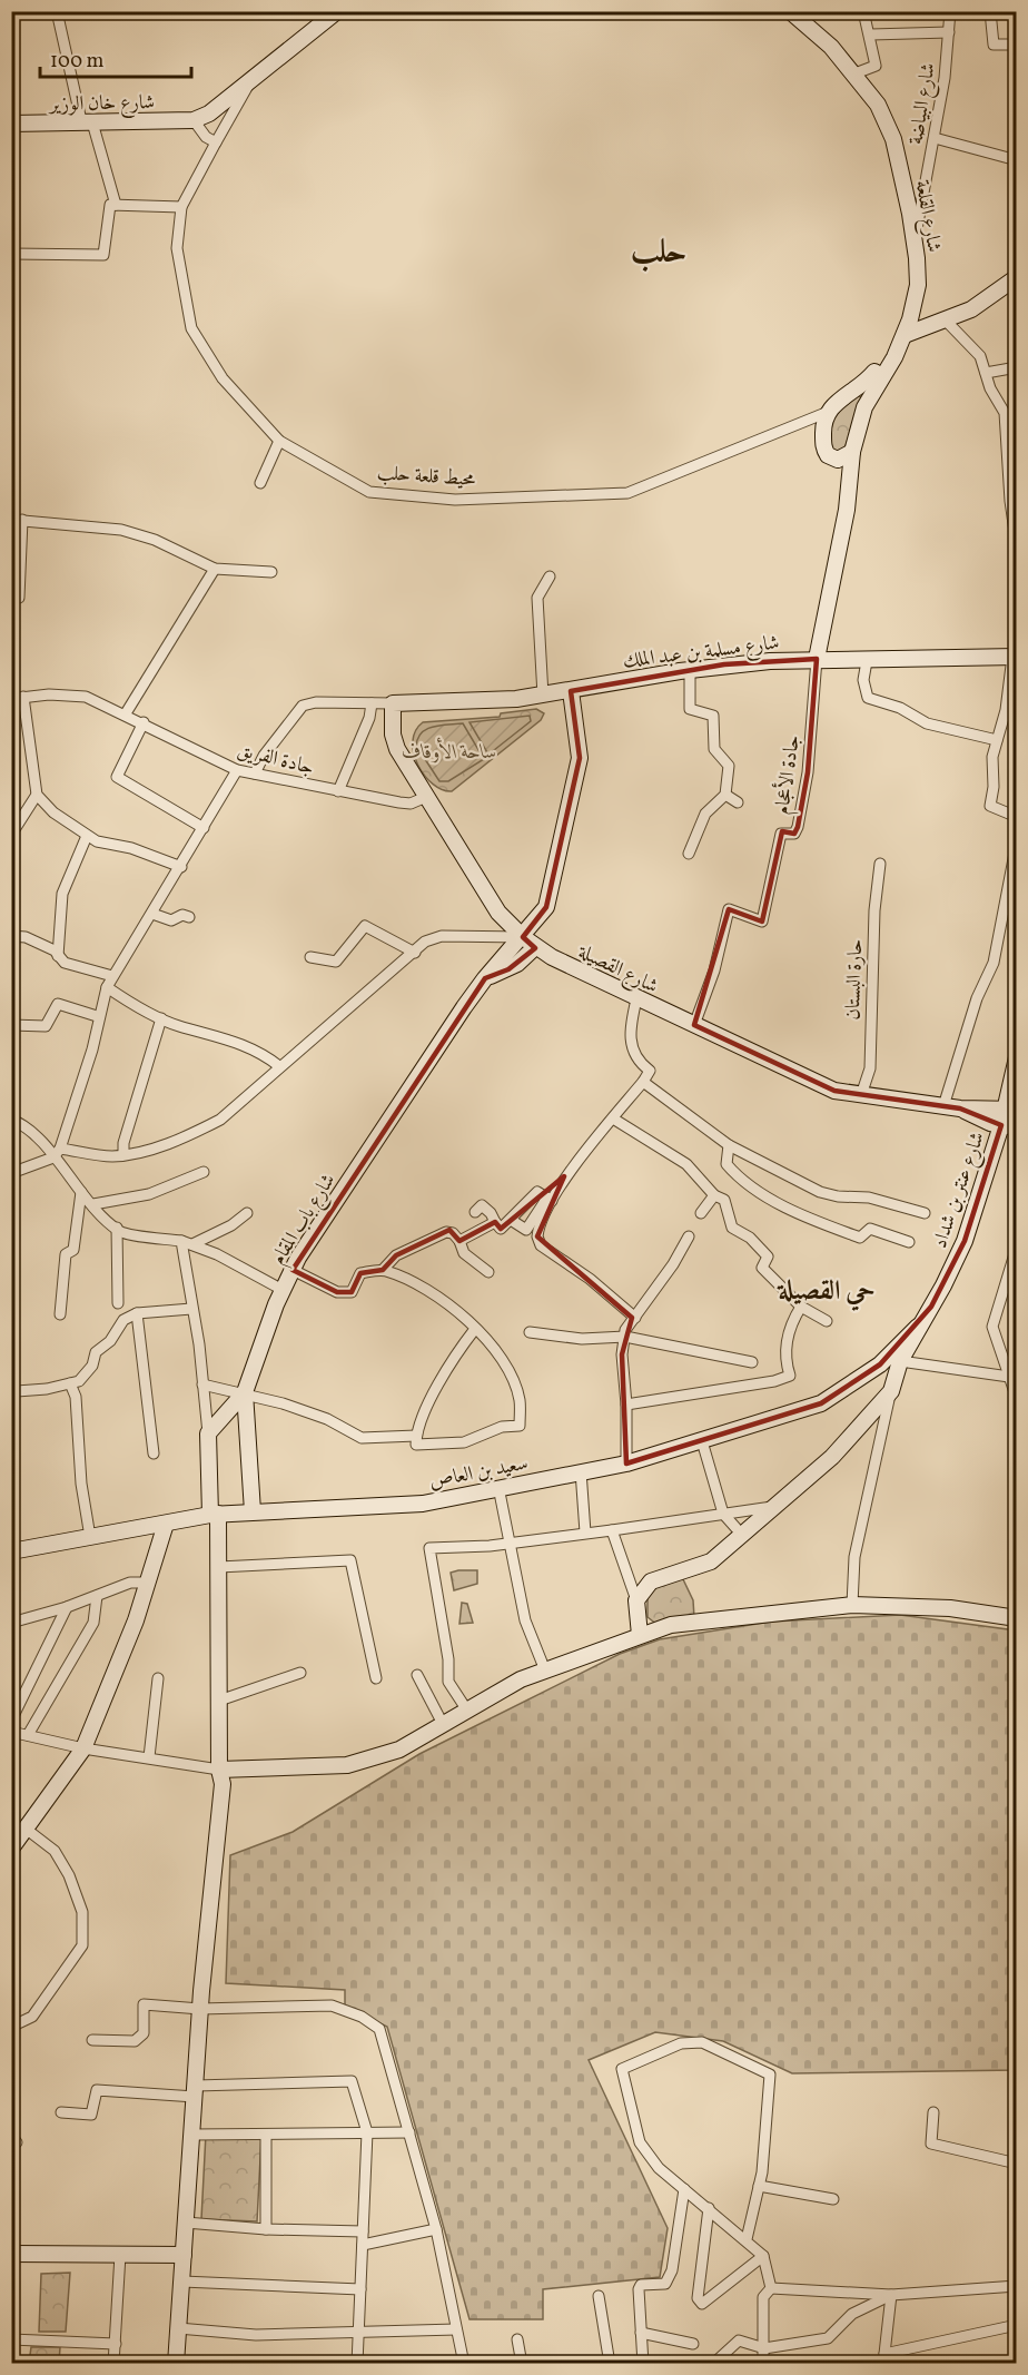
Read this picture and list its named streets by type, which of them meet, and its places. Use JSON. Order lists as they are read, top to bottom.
{
  "streets": {
    "street": [
      "شارع خان الوزير",
      "شارع البياضة",
      "شارع القلعة",
      "محيط قلعة حلب",
      "شارع مسلمة بن عبد الملك",
      "جادة الفريق",
      "جادة الأعجام",
      "شارع القصيلة",
      "حارة البستان",
      "شارع عنتر بن شداد",
      "شارع باب المقام",
      "سعيد بن العاص"
    ]
  },
  "crossings": [
    ["شارع البياضة", "شارع القلعة"],
    ["شارع القلعة", "شارع مسلمة بن عبد الملك"],
    ["شارع القلعة", "جادة الأعجام"],
    ["شارع مسلمة بن عبد الملك", "جادة الأعجام"],
    ["شارع مسلمة بن عبد الملك", "شارع القصيلة"],
    ["شارع مسلمة بن عبد الملك", "شارع باب المقام"],
    ["جادة الفريق", "شارع القصيلة"],
    ["جادة الأعجام", "شارع القصيلة"],
    ["شارع القصيلة", "حارة البستان"],
    ["شارع القصيلة", "شارع عنتر بن شداد"],
    ["شارع القصيلة", "شارع باب المقام"],
    ["شارع عنتر بن شداد", "سعيد بن العاص"],
    ["شارع باب المقام", "سعيد بن العاص"]
  ],
  "districts": ["حلب", "حي القصيلة"],
  "parks": ["ساحة الأوقاف"],
  "scale_bar": "100 m"
}
